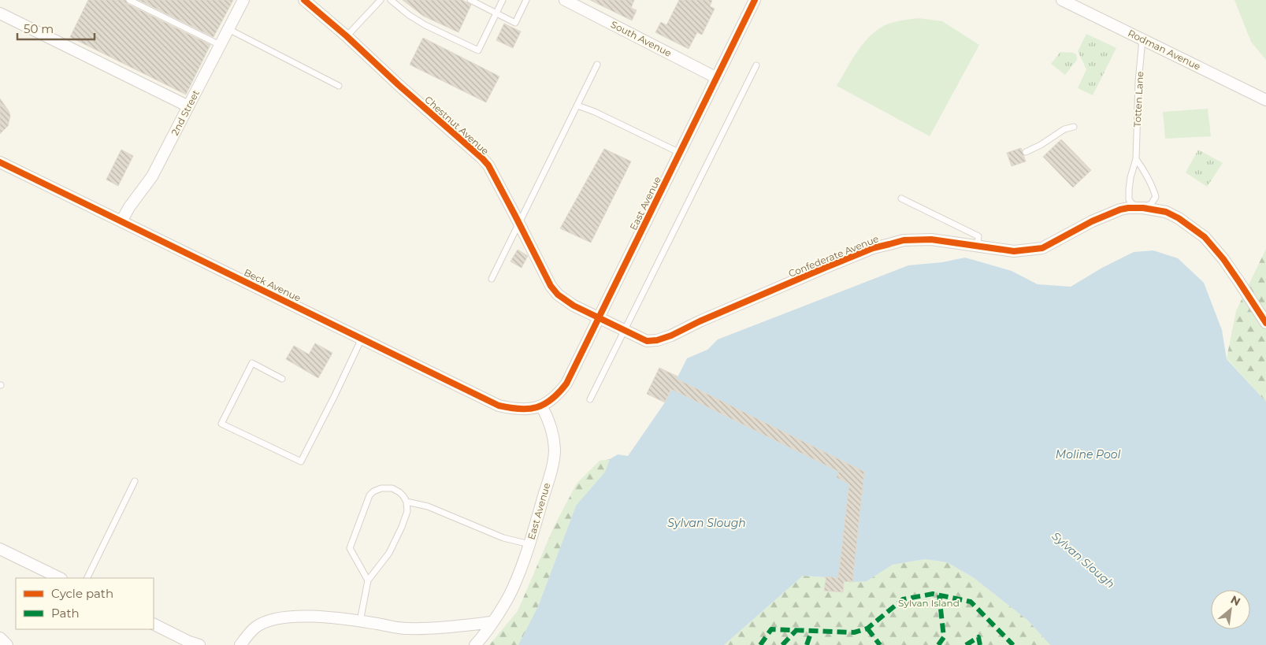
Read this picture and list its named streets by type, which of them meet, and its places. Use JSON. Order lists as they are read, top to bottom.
{
  "streets": {
    "street": [
      "South Avenue",
      "Rodman Avenue",
      "2nd Street",
      "Chestnut Avenue",
      "East Avenue",
      "Confederate Avenue",
      "Beck Avenue"
    ],
    "lane": ["Totten Lane"]
  },
  "crossings": [
    ["South Avenue", "East Avenue"],
    ["Rodman Avenue", "Totten Lane"],
    ["Totten Lane", "Confederate Avenue"],
    ["2nd Street", "Beck Avenue"],
    ["Chestnut Avenue", "East Avenue"],
    ["Chestnut Avenue", "Confederate Avenue"],
    ["East Avenue", "Confederate Avenue"],
    ["East Avenue", "Beck Avenue"]
  ],
  "water": ["Moline Pool", "Sylvan Slough"],
  "parks": ["Sylvan Island"],
  "legend": ["Cycle path", "Path"],
  "scale_bar": "50 m",
  "north": "top right"
}
